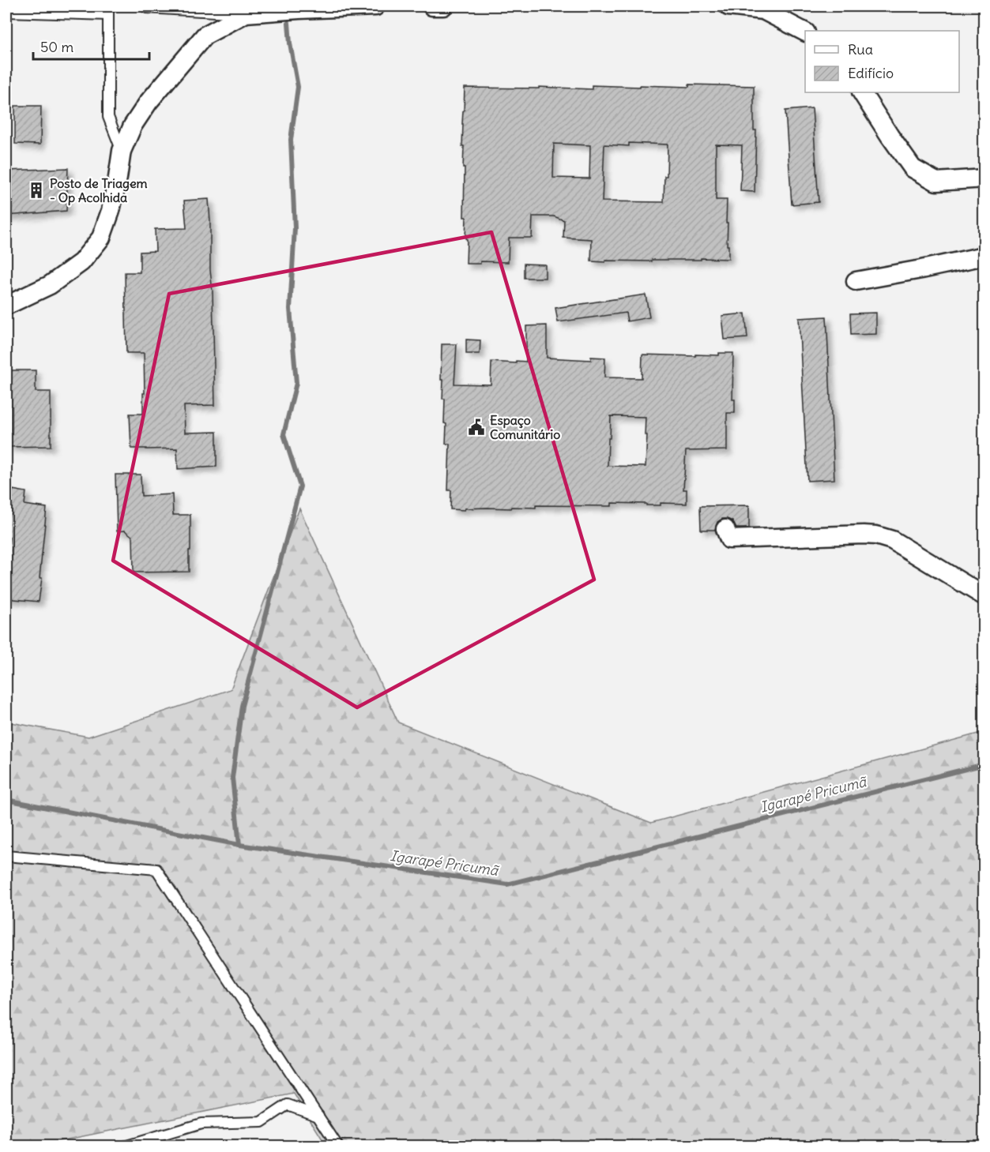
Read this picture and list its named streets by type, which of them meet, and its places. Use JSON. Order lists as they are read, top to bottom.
{
  "water": ["Igarapé Pricumã"],
  "places": {
    "building": ["Posto de Triagem - Op Acolhida"],
    "public building": ["Espaço Comunitário"]
  },
  "legend": ["Rua", "Edifício"],
  "scale_bar": "50 m"
}
